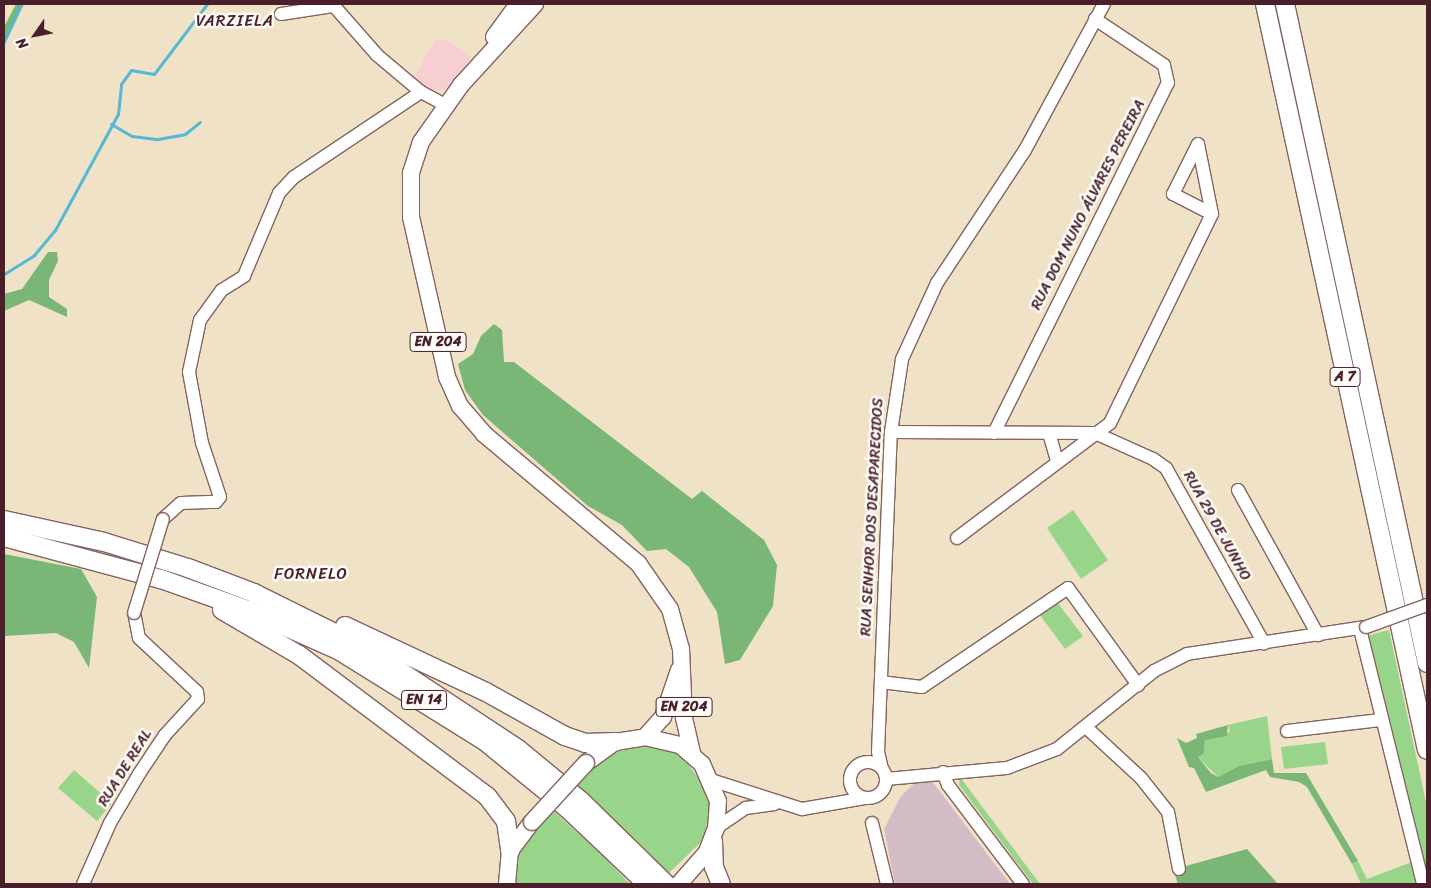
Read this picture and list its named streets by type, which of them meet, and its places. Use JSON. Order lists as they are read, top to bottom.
{
  "streets": {
    "highway": ["A 7", "EN 14"],
    "main road": ["EN 204"],
    "street": [
      "RUA DOM NUNO ÁLVARES PEREIRA",
      "RUA SENHOR DOS DESAPARECIDOS",
      "RUA 29 DE JUNHO",
      "RUA DE REAL"
    ]
  },
  "crossings": [
    ["RUA DOM NUNO ÁLVARES PEREIRA", "RUA SENHOR DOS DESAPARECIDOS"],
    ["EN 204", "EN 14"]
  ],
  "districts": ["VARZIELA", "FORNELO"],
  "north": "bottom left"
}
